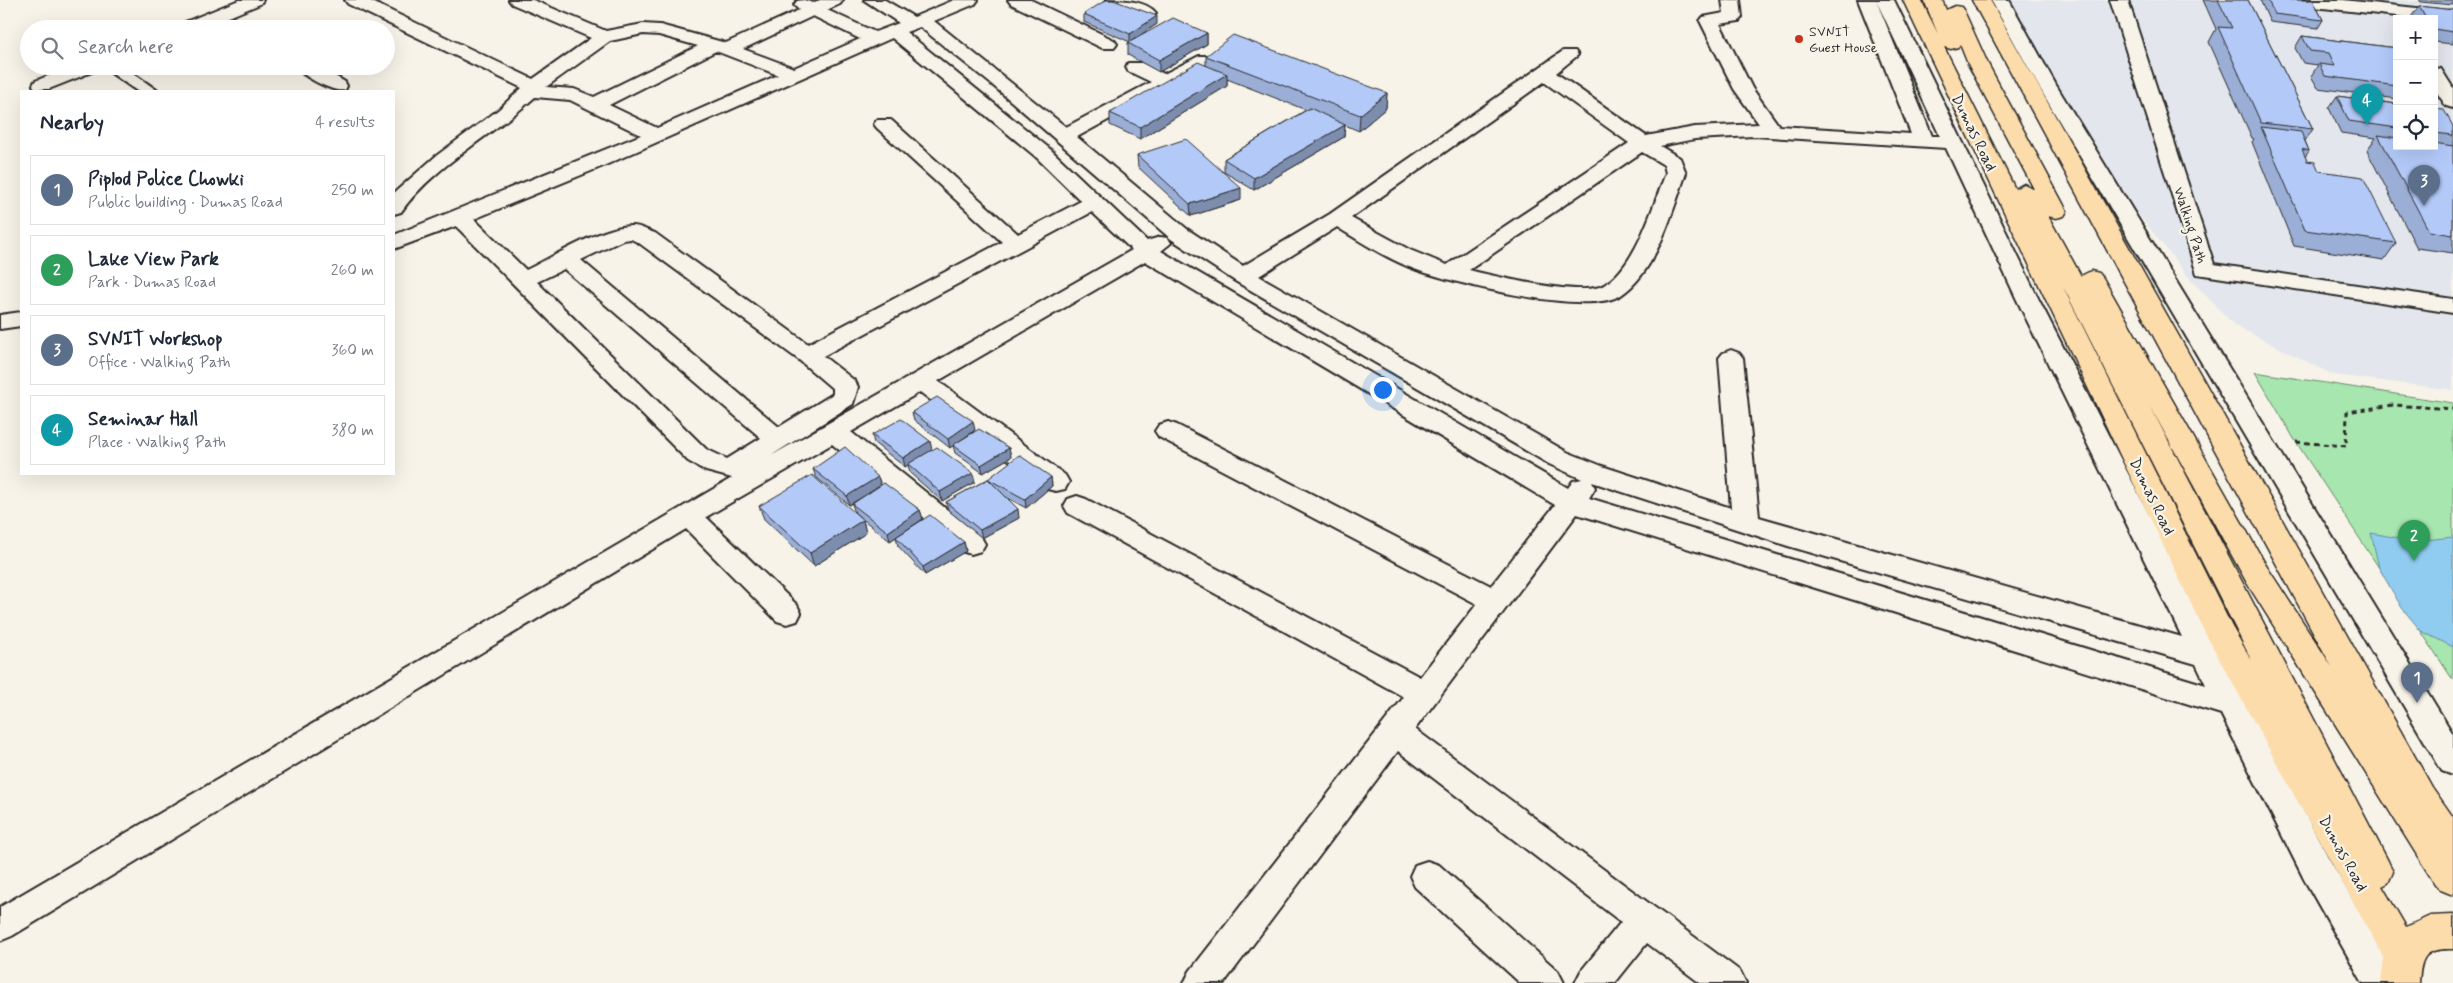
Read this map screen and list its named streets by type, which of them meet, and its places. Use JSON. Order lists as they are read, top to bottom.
{
  "streets": {
    "main road": ["Dumas Road"],
    "street": ["Walking Path"]
  },
  "places": ["SVNIT Guest House"],
  "page": {
    "map_buttons": ["+", "−"],
    "search": "Search here",
    "pins": [
      "4",
      "3",
      "2",
      "1"
    ],
    "heading": ["Nearby", "4 results"],
    "list": [
      {
        "mark": "1",
        "name": "Piplod Police Chowki",
        "note": "Public building · Dumas Road",
        "value": "250 m"
      },
      {
        "mark": "2",
        "name": "Lake View Park",
        "note": "Park · Dumas Road",
        "value": "260 m"
      },
      {
        "mark": "3",
        "name": "SVNIT Workshop",
        "note": "Office · Walking Path",
        "value": "360 m"
      },
      {
        "mark": "4",
        "name": "Seminar Hall",
        "note": "Place · Walking Path",
        "value": "380 m"
      }
    ]
  }
}
